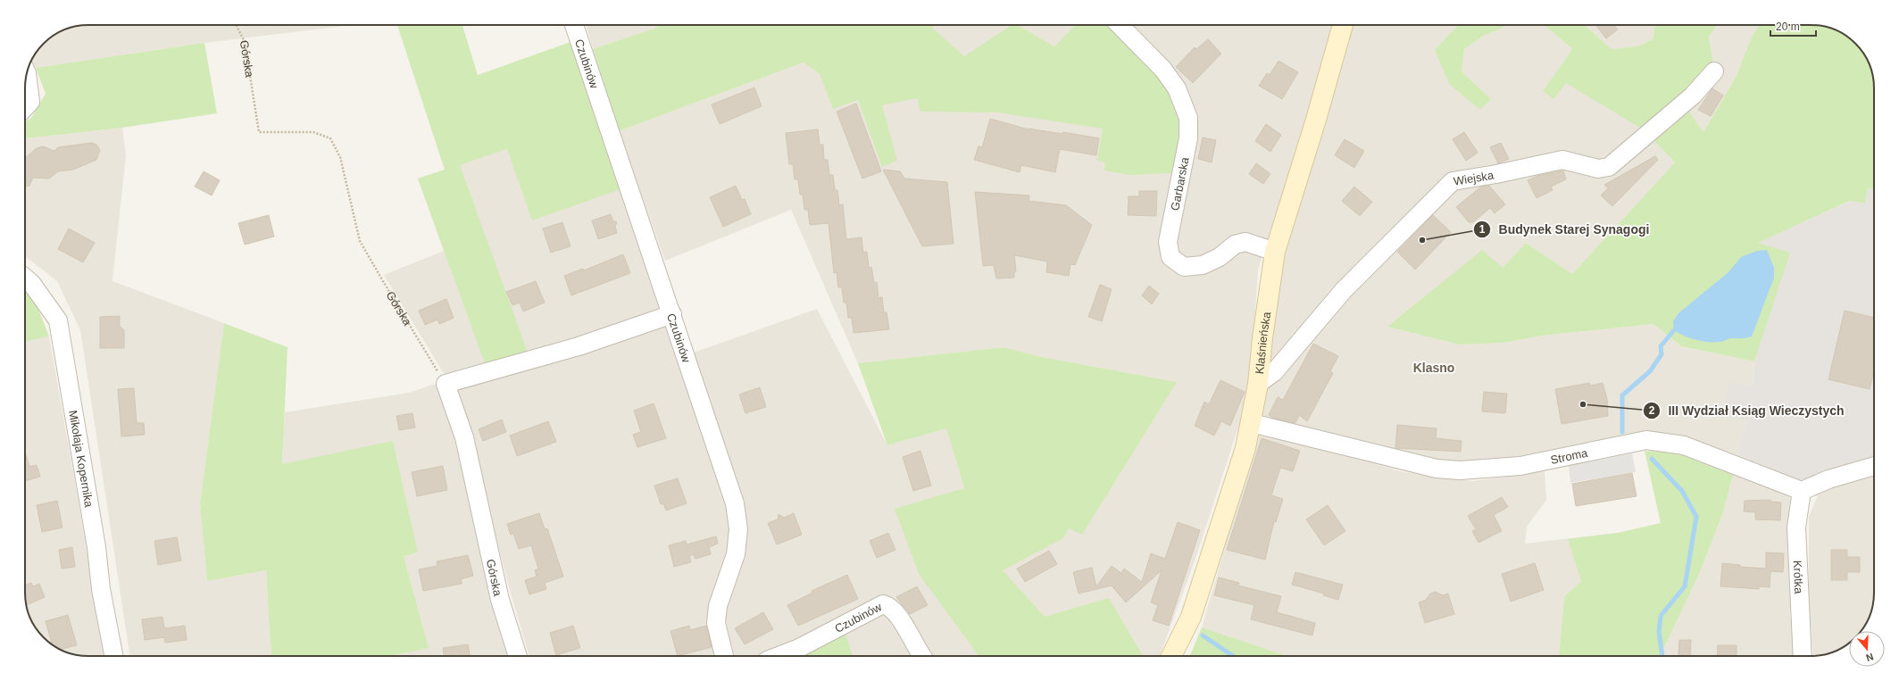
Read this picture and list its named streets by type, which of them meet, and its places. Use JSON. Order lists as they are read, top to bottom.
{
  "streets": {
    "street": [
      "Górska",
      "Czubinów",
      "Wiejska",
      "Garbarska",
      "Klaśnieńska",
      "Stroma",
      "Mikołaja Kopernika",
      "Krótka"
    ]
  },
  "crossings": [
    ["Wiejska", "Klaśnieńska"],
    ["Garbarska", "Klaśnieńska"],
    ["Klaśnieńska", "Stroma"],
    ["Stroma", "Krótka"]
  ],
  "districts": ["Klasno"],
  "places": ["Budynek Starej Synagogi", "III Wydział Ksiąg Wieczystych"],
  "scale_bar": "20 m",
  "north": "bottom"
}
